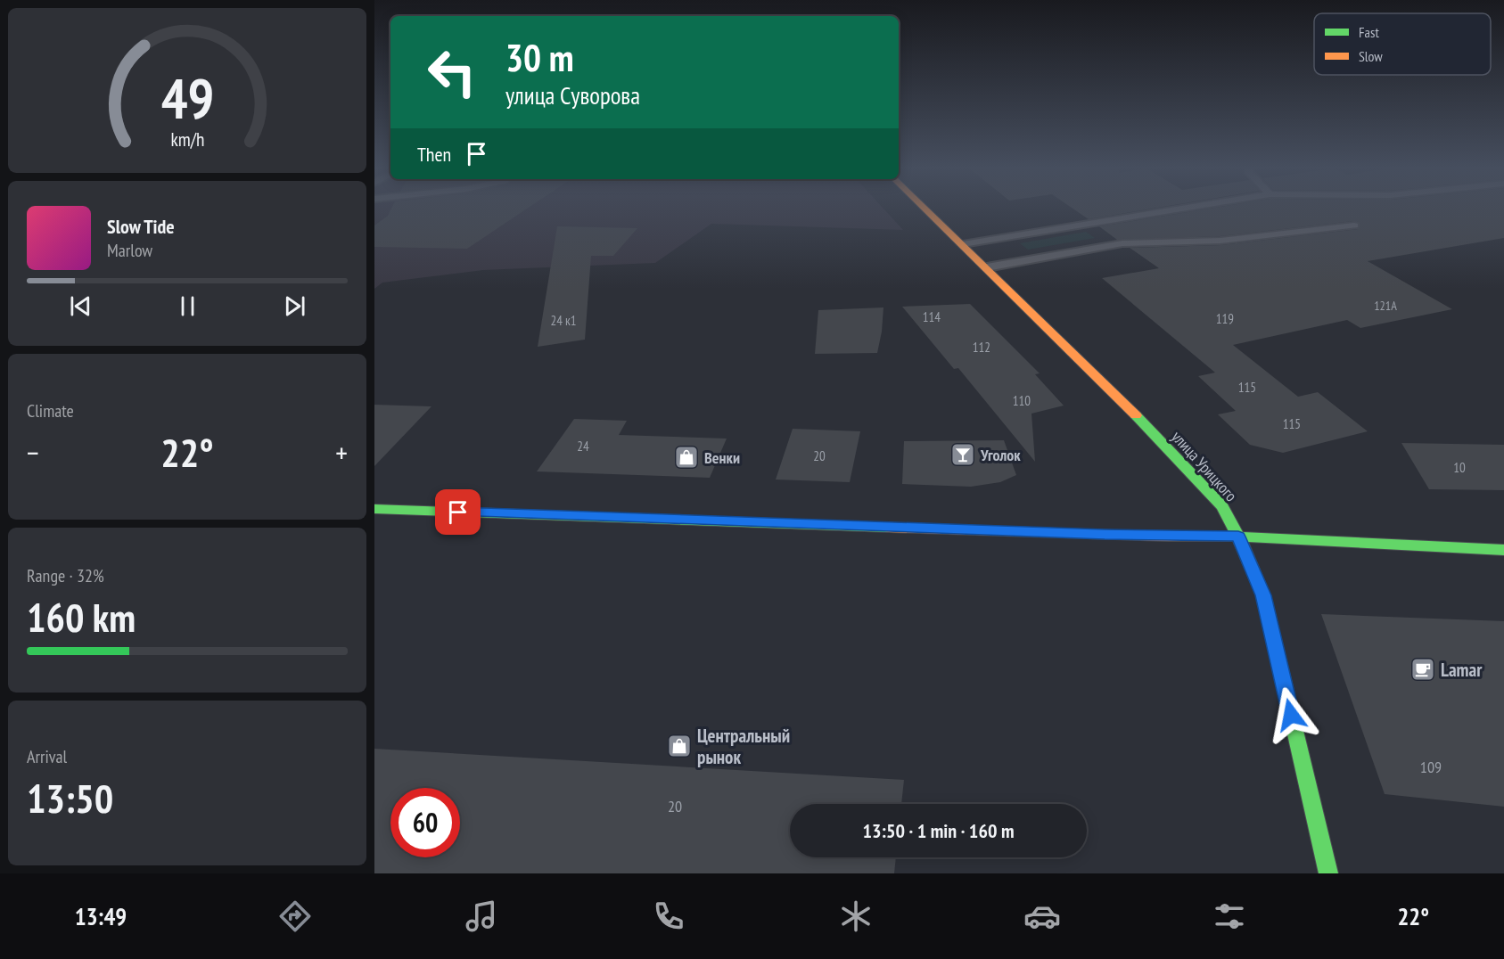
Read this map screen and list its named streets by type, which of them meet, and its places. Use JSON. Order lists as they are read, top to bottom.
{
  "streets": {
    "main road": ["улица Урицкого"]
  },
  "places": {
    "bar": ["Уголок"],
    "shop": ["Венки", "Центральный рынок"],
    "cafe": ["Lamar"]
  },
  "house_numbers": [
    "121А",
    "114",
    "119",
    "24 к1",
    "112",
    "115",
    "110",
    "115",
    "24",
    "20",
    "10",
    "109",
    "20"
  ],
  "legend": ["Fast", "Slow"],
  "page": {
    "turn": ["30 m", "улица Суворова"],
    "then": "Then",
    "song": ["Slow Tide", "Marlow"],
    "tile": [
      "Climate",
      ["Range · 32%", "160 km"],
      ["Arrival", "13:50"]
    ],
    "heat": ["−", "22°", "+"],
    "limit": "60",
    "trip": "13:50 · 1 min · 160 m",
    "tabs": ["13:49", "22°"],
    "gauge": ["49", "km/h"]
  }
}
